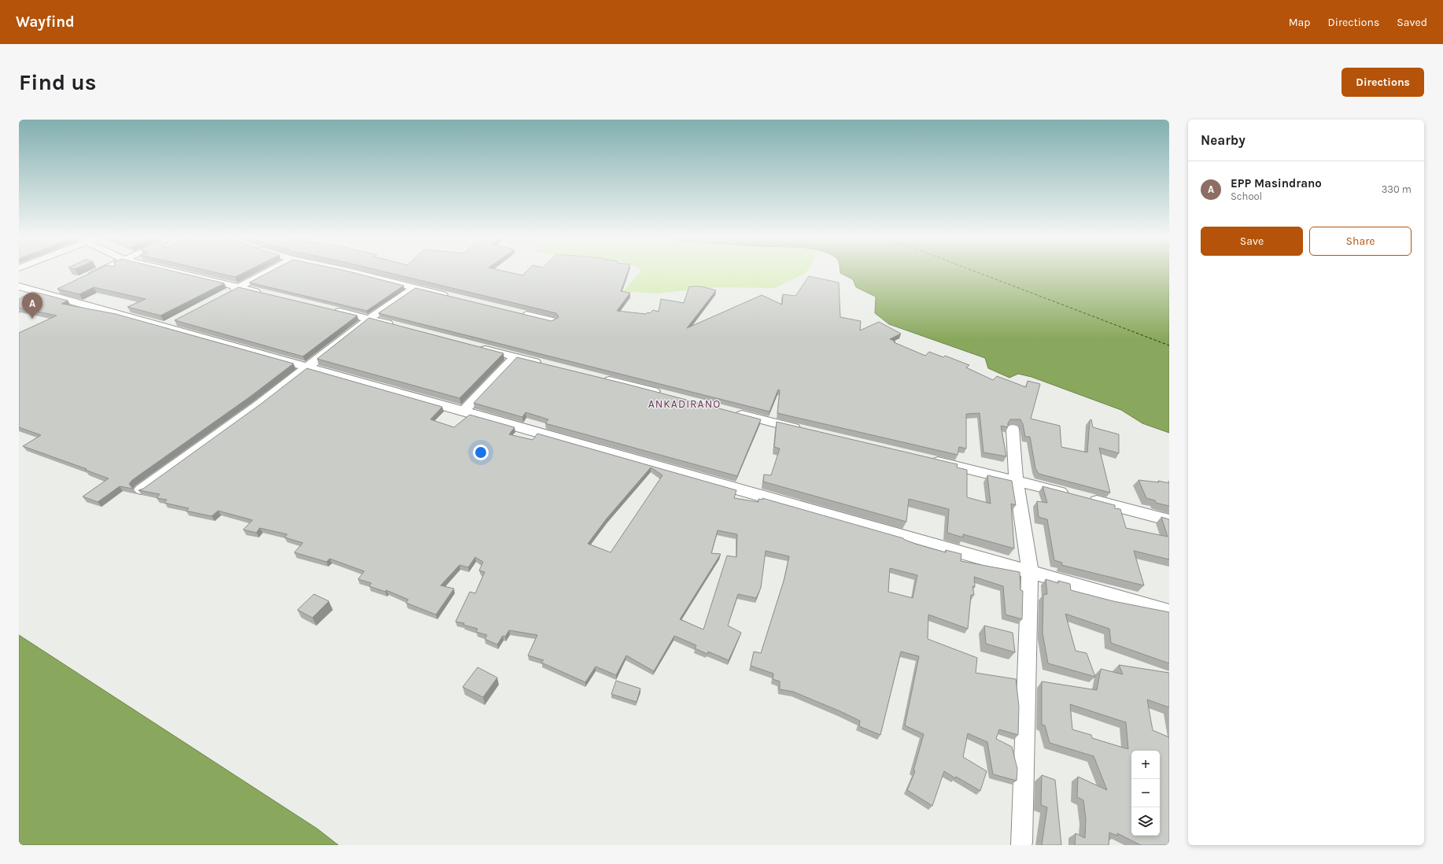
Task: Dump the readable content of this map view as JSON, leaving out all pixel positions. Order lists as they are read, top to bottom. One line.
{"districts":["ANKADIRANO"],"page":{"header":"Wayfind","nav":["Map","Directions","Saved"],"buttons":["Directions",["Save","Share"]],"title":"Find us","heading":"Nearby","list":[{"mark":"A","name":"EPP Masindrano","note":"School","value":"330 m"}],"pins":"A","map_buttons":["+","−"]}}
